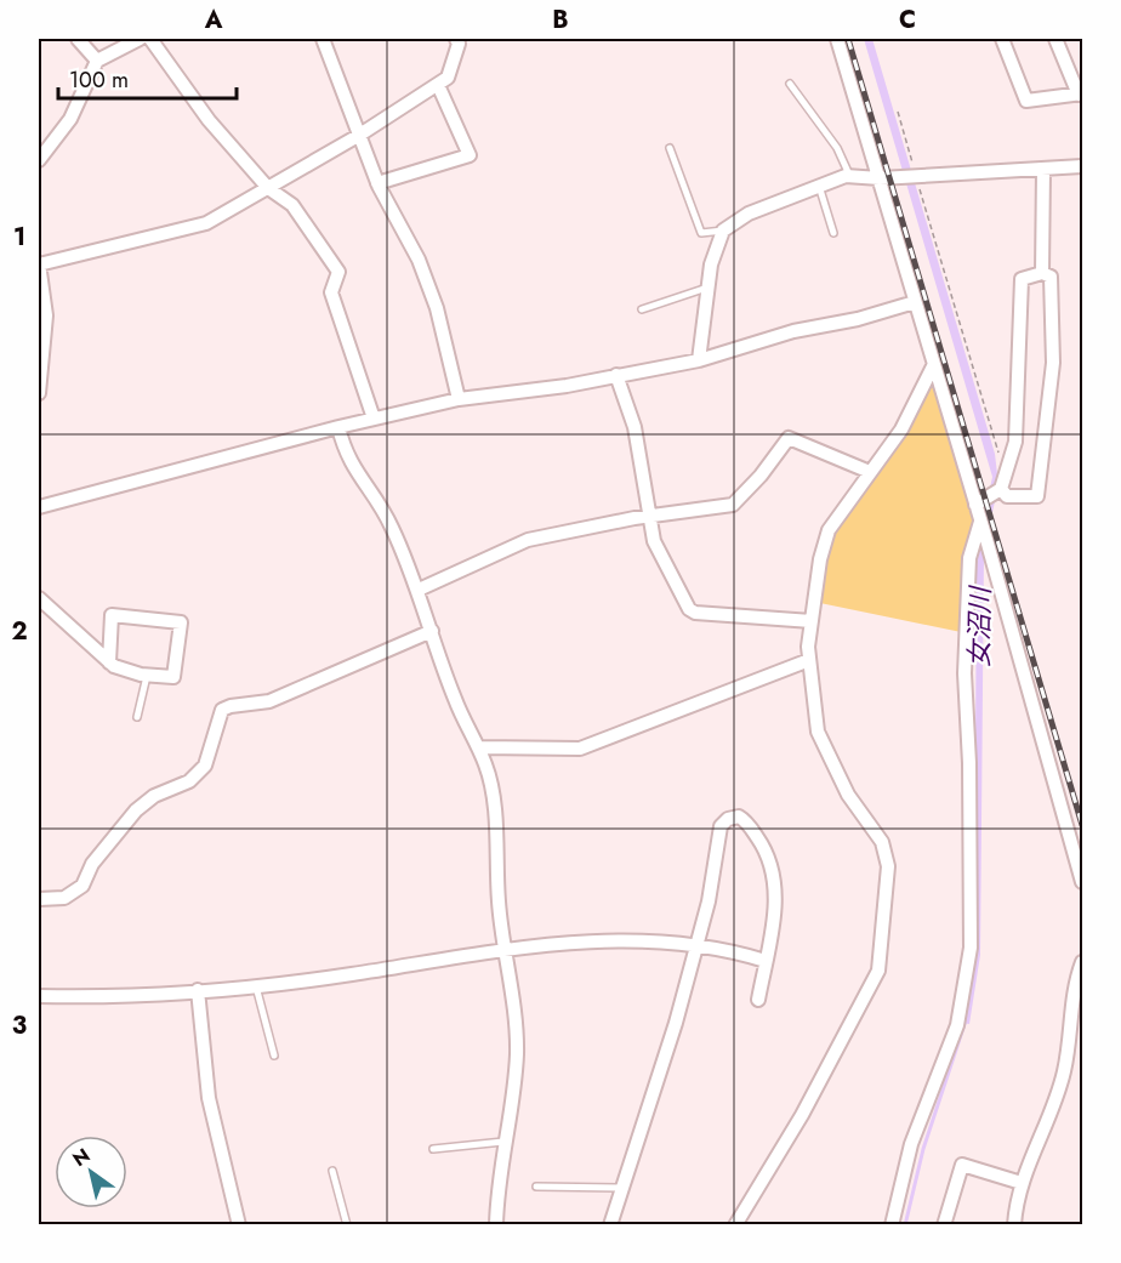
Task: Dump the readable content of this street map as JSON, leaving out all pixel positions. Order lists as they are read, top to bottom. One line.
{"water":["女沼川"],"scale_bar":"100 m","north":"top left","grid":{"columns":["A","B","C"],"rows":["1","2","3"]}}
